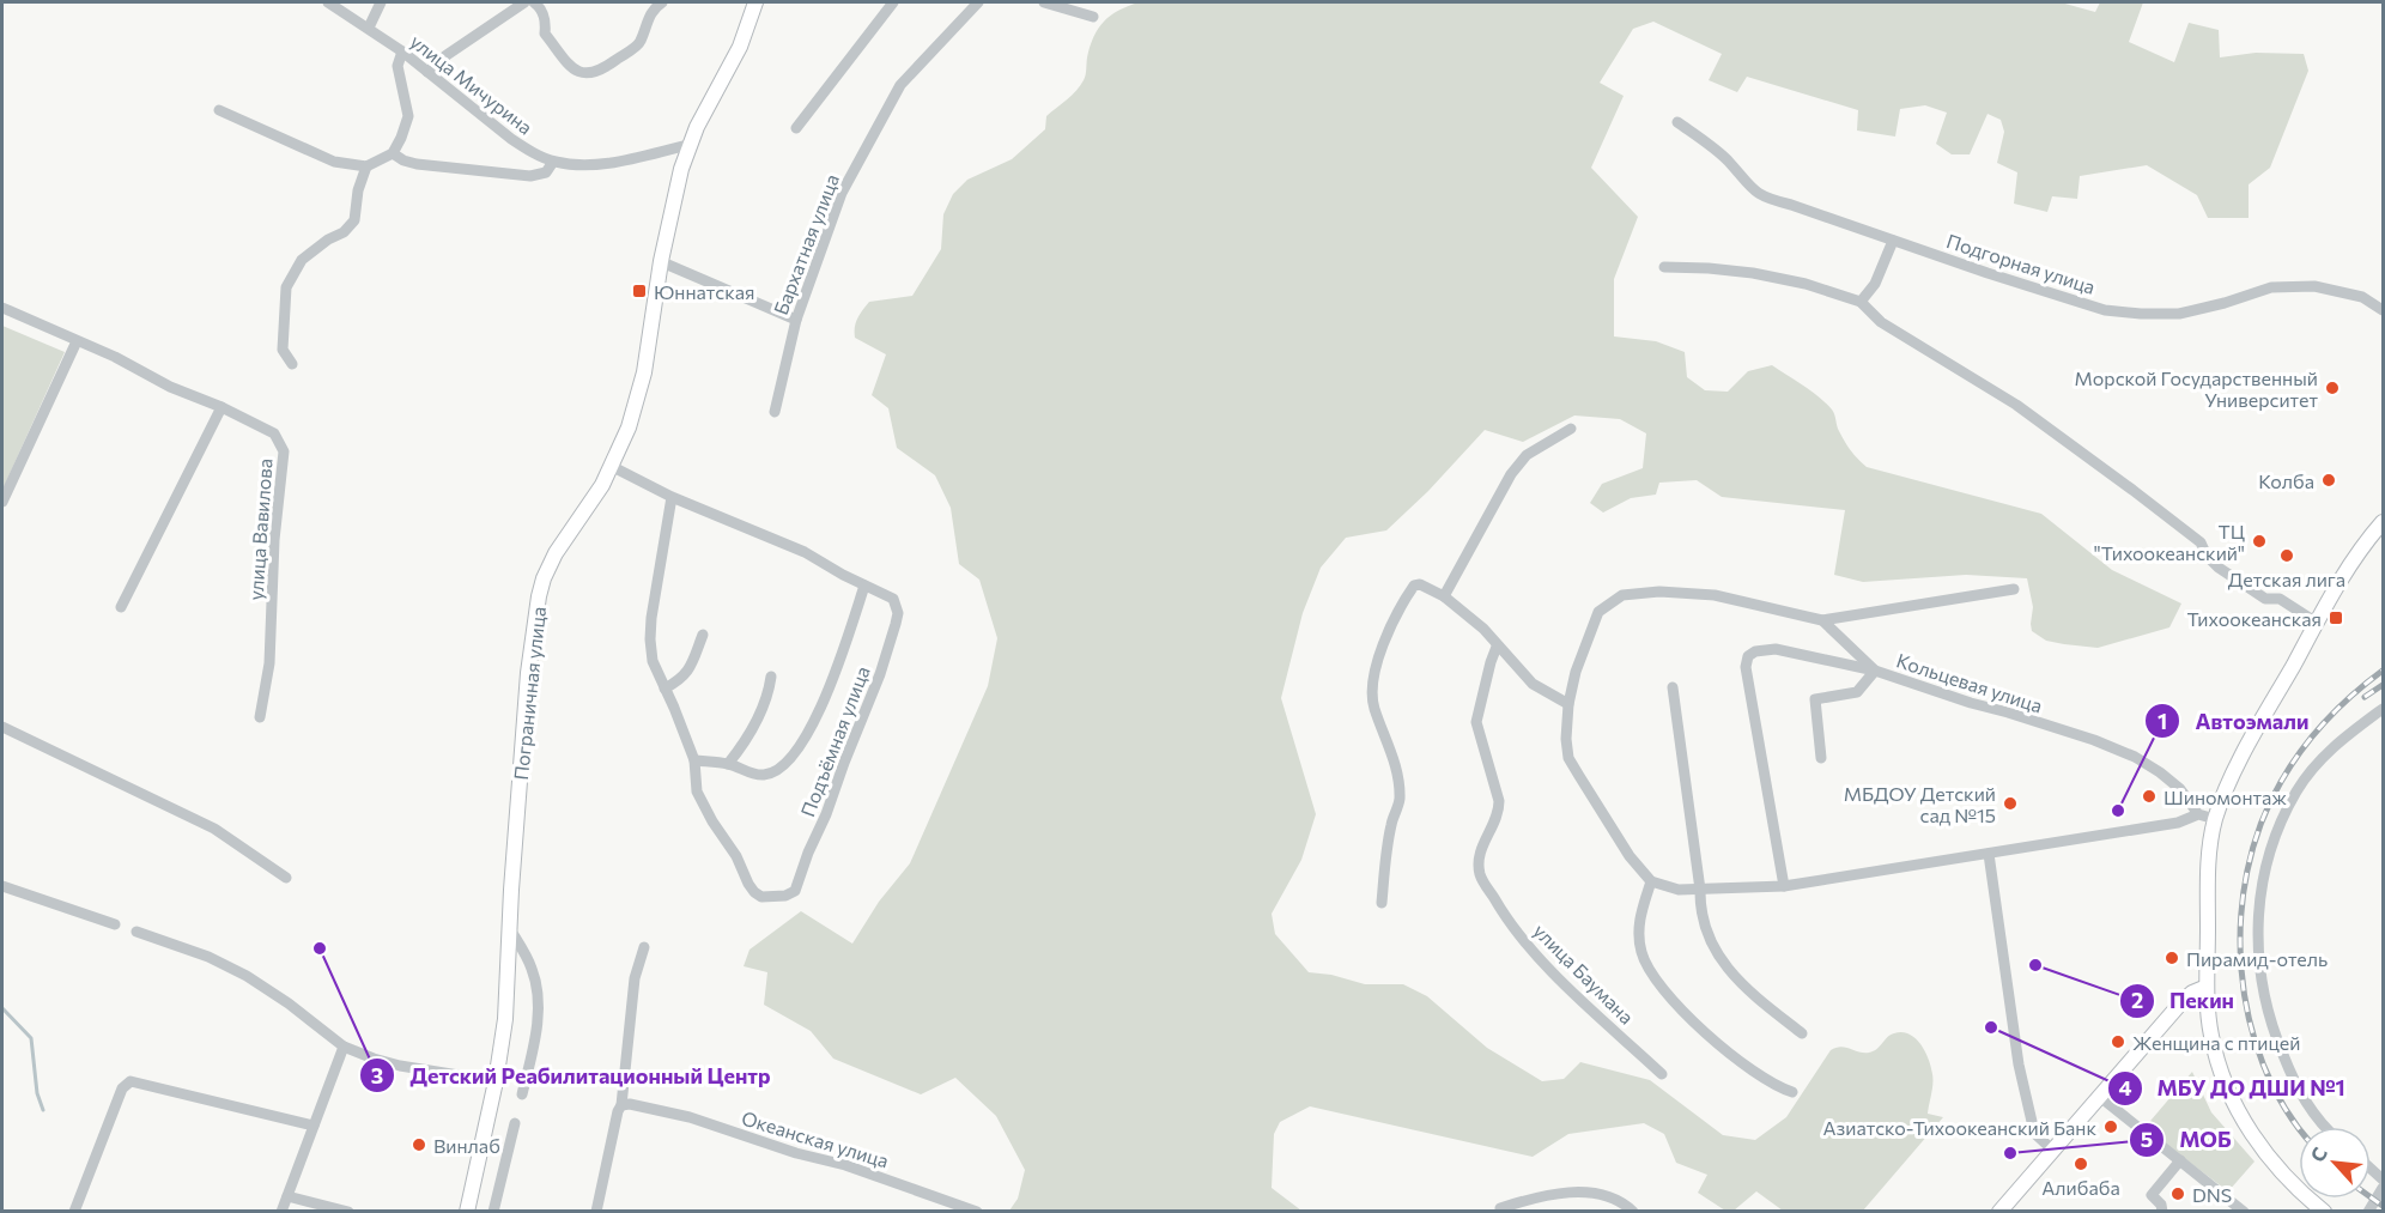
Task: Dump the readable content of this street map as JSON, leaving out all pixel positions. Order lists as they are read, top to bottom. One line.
{"streets":{"main road":["Пограничная улица"],"street":["улица Мичурина","Бархатная улица","Подгорная улица","улица Вавилова","Кольцевая улица","Подъёмная улица","улица Баумана","Океанская улица"]},"crossings":[["улица Мичурина","Пограничная улица"],["Пограничная улица","Подъёмная улица"]],"places":{"transit":["Юннатская","Тихоокеанская"],"other":["Морской Государственный Университет","Колба","ТЦ \"Тихоокеанский\"","Детская лига","Шиномонтаж","МБДОУ Детский сад №15","Автоэмали","Детский Реабилитационный Центр","Пирамид-отель","Пекин","МБУ ДО ДШИ №1","Женщина с птицей","Азиатско-Тихоокеанский Банк","Винлаб","МОБ","Алибаба","DNS"]},"north":"top left"}
